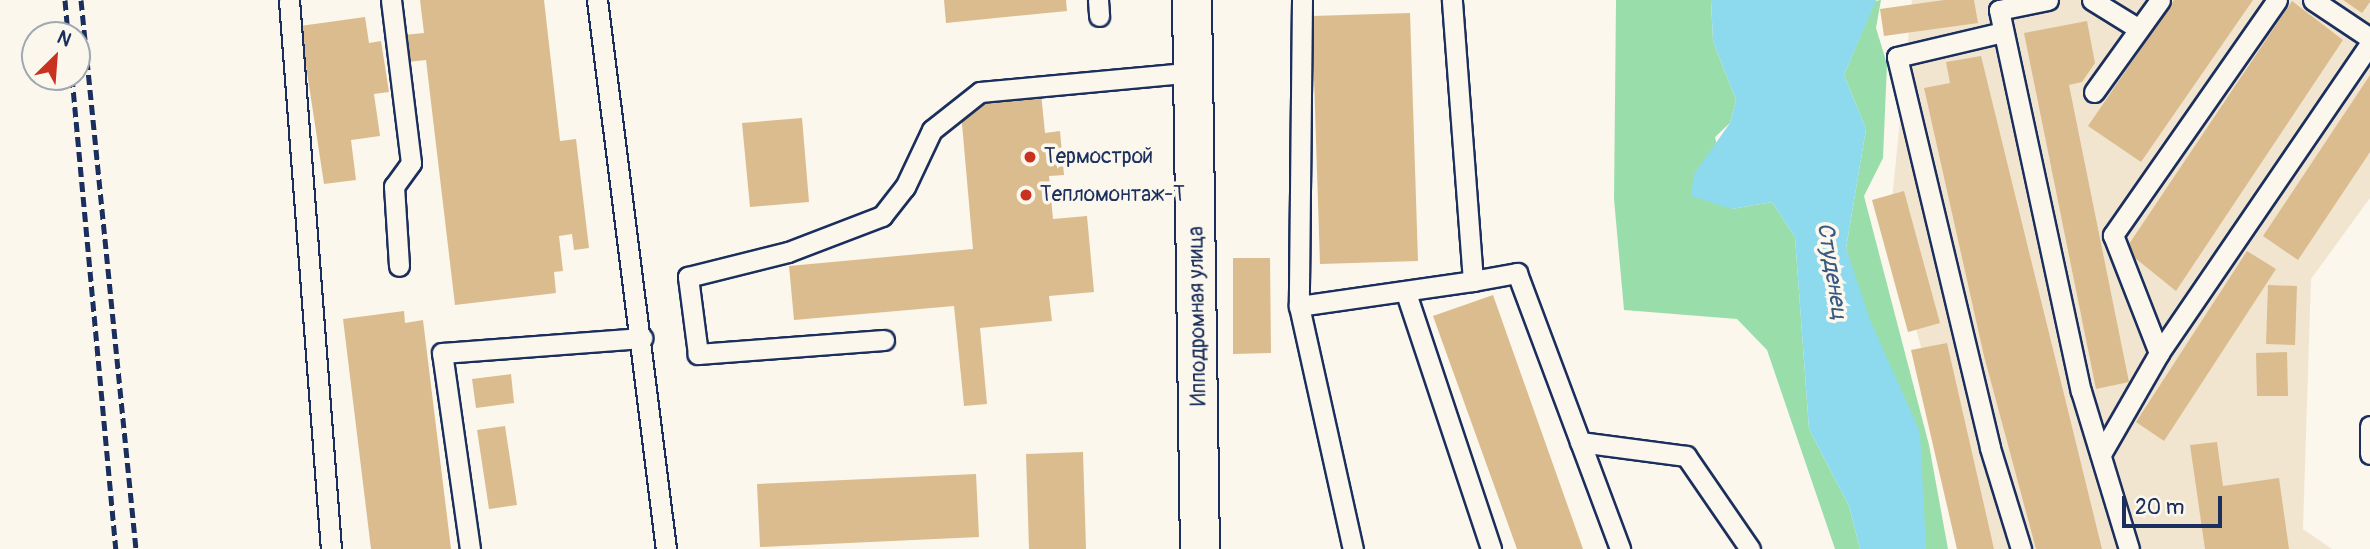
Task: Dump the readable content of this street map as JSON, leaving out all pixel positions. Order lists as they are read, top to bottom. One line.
{"streets":{"main road":["Ипподромная улица"]},"water":["Студенец"],"places":["Термострой","Тепломонтаж-Т"],"scale_bar":"20 m","north":"top right"}
